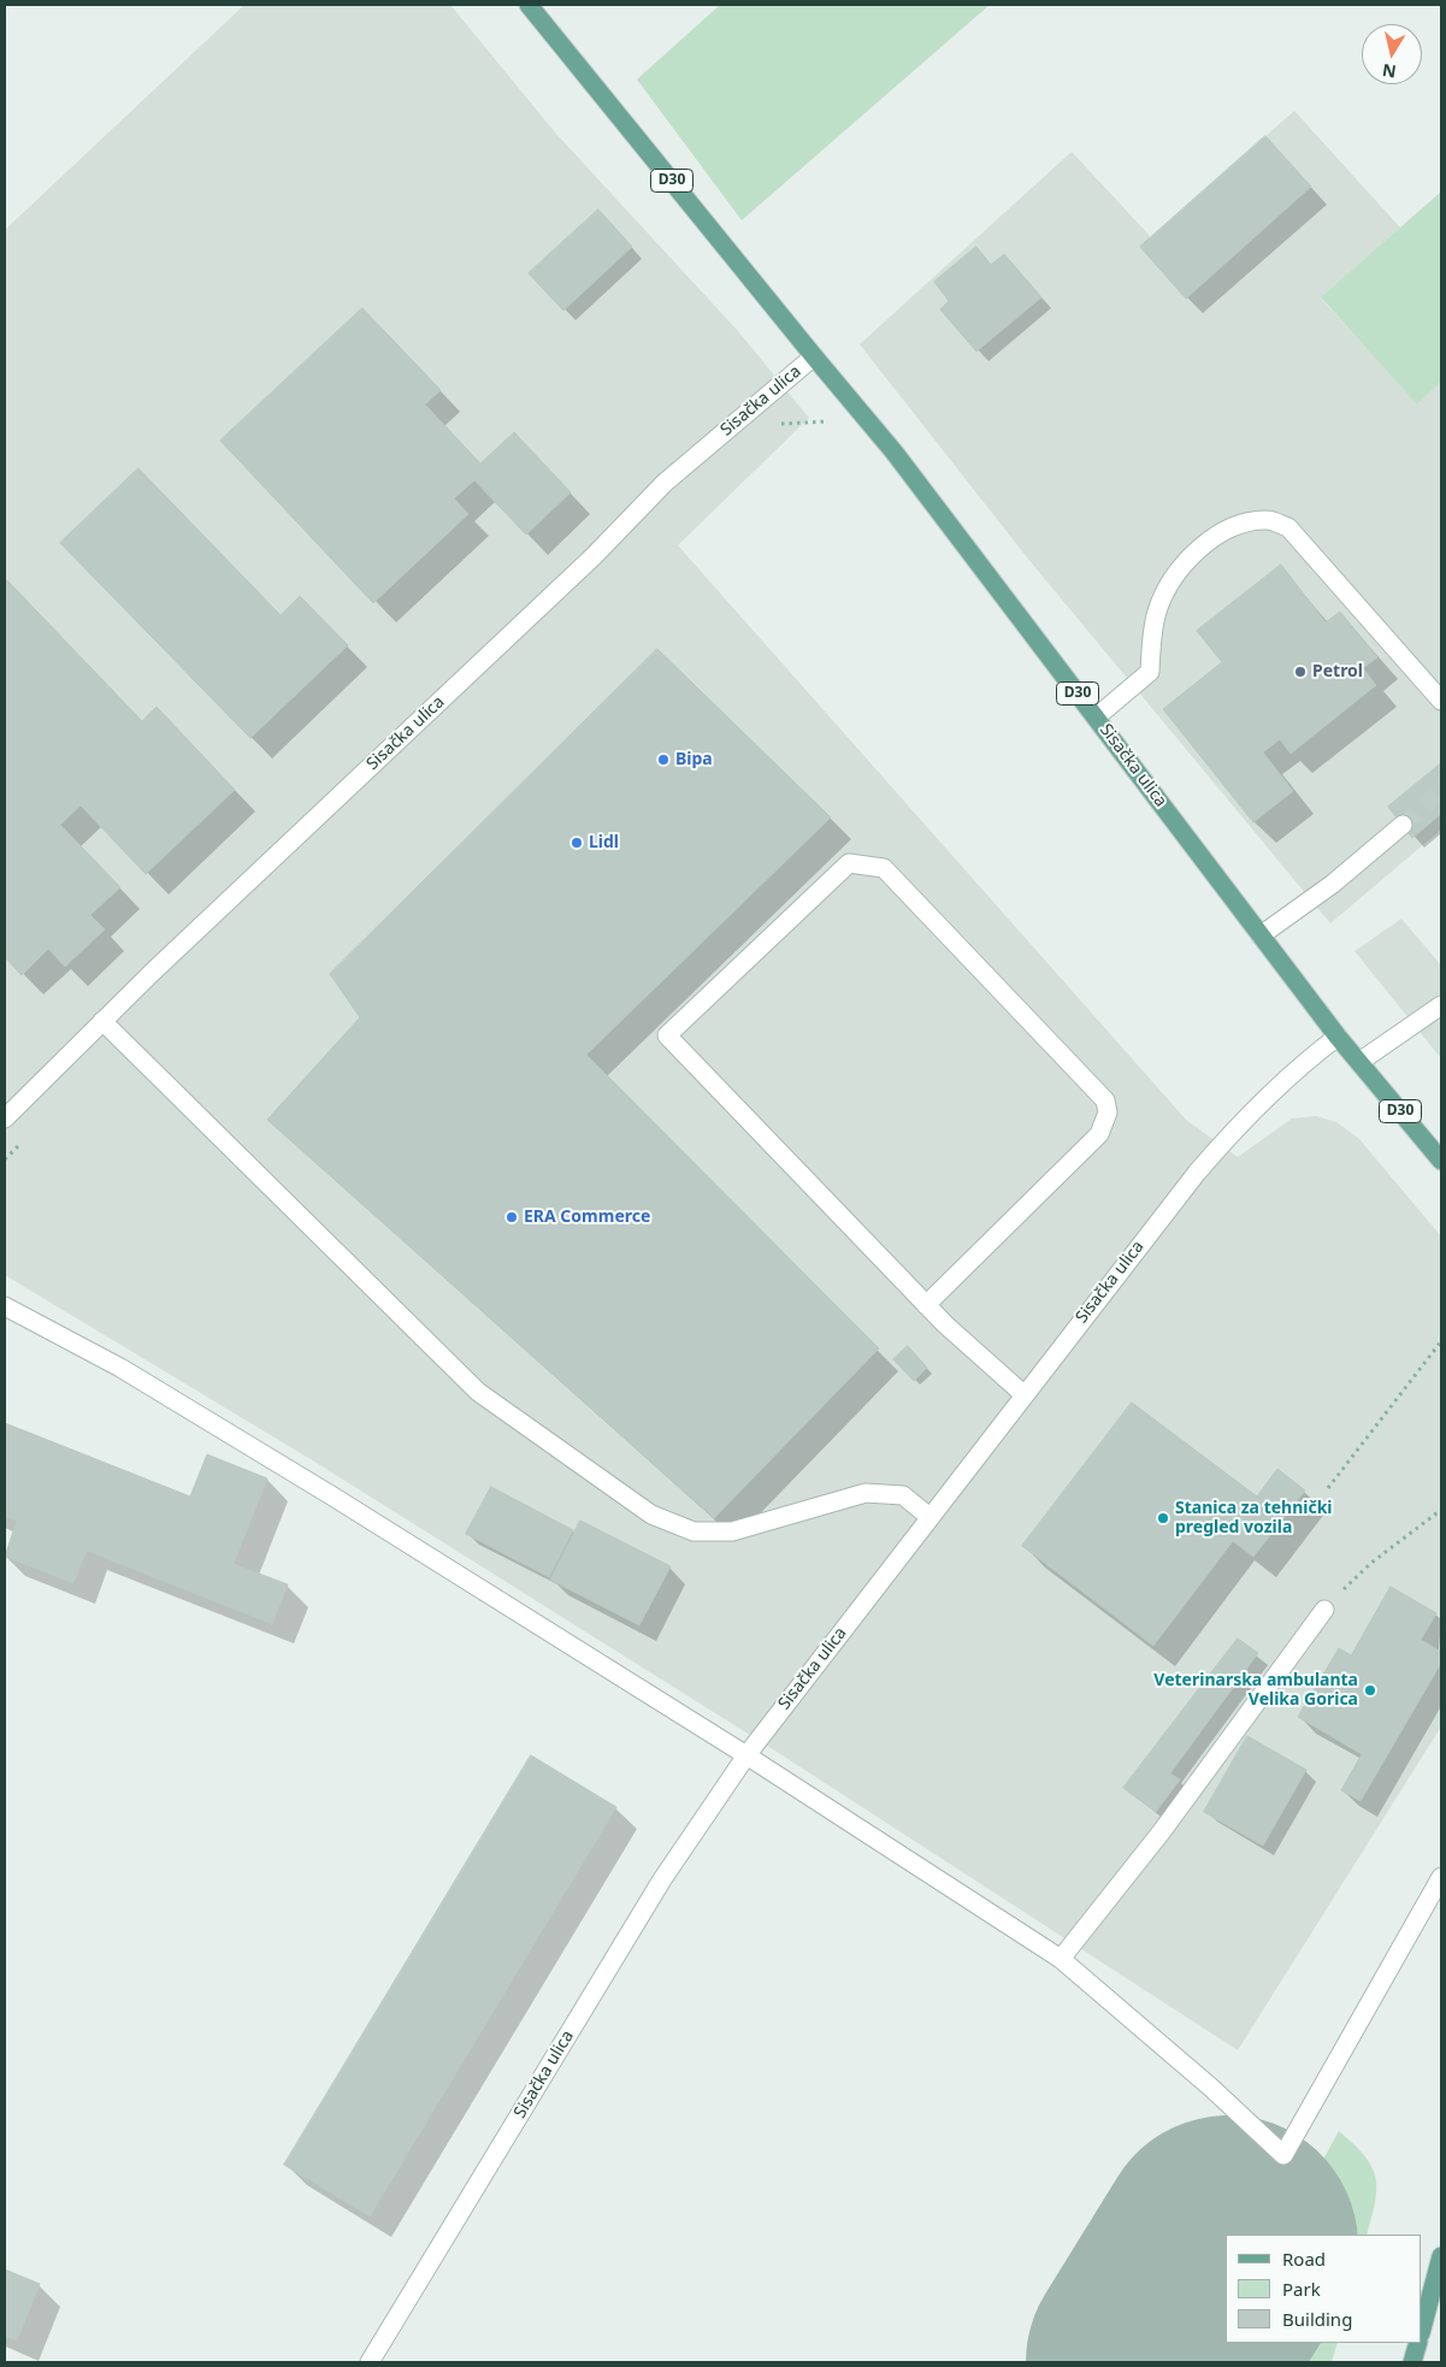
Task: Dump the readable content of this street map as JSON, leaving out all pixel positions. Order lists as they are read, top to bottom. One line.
{"streets":{"main road":["D30","Sisačka ulica"]},"places":["Petrol","Bipa","Lidl","ERA Commerce","Stanica za tehnički pregled vozila","Veterinarska ambulanta Velika Gorica"],"legend":["Road","Park","Building"],"north":"bottom"}
